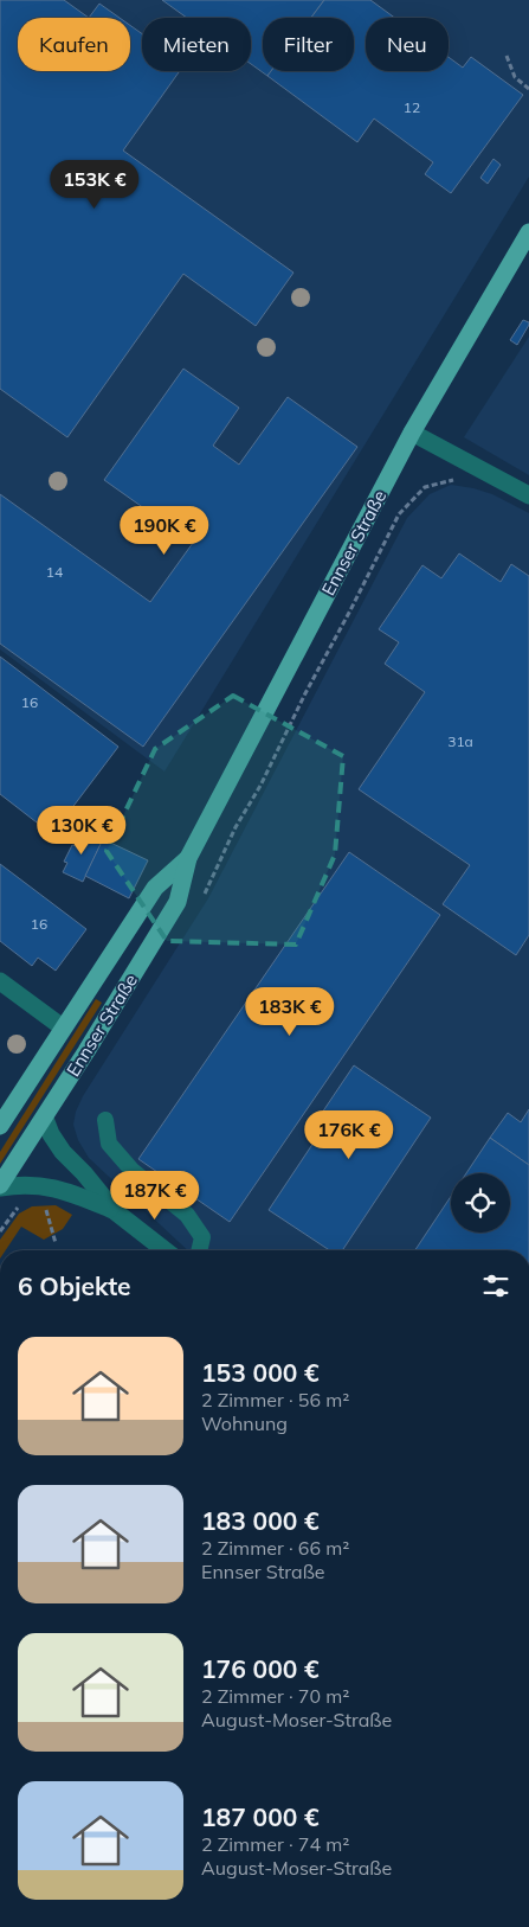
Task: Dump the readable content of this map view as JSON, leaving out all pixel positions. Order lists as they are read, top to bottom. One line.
{"streets":{"main road":["Ennser Straße"]},"house_numbers":["12","14","16","31a","16"],"page":{"chip":["Kaufen","Mieten","Filter","Neu"],"price":["153K €","190K €","130K €","183K €","176K €","187K €"],"heading":"6 Objekte","list":[{"name":"153 000 €","note":"2 Zimmer · 56 m² · Wohnung"},{"name":"183 000 €","note":"2 Zimmer · 66 m² · Ennser Straße"},{"name":"176 000 €","note":"2 Zimmer · 70 m² · August-Moser-Straße"},{"name":"187 000 €","note":"2 Zimmer · 74 m² · August-Moser-Straße"}]}}
